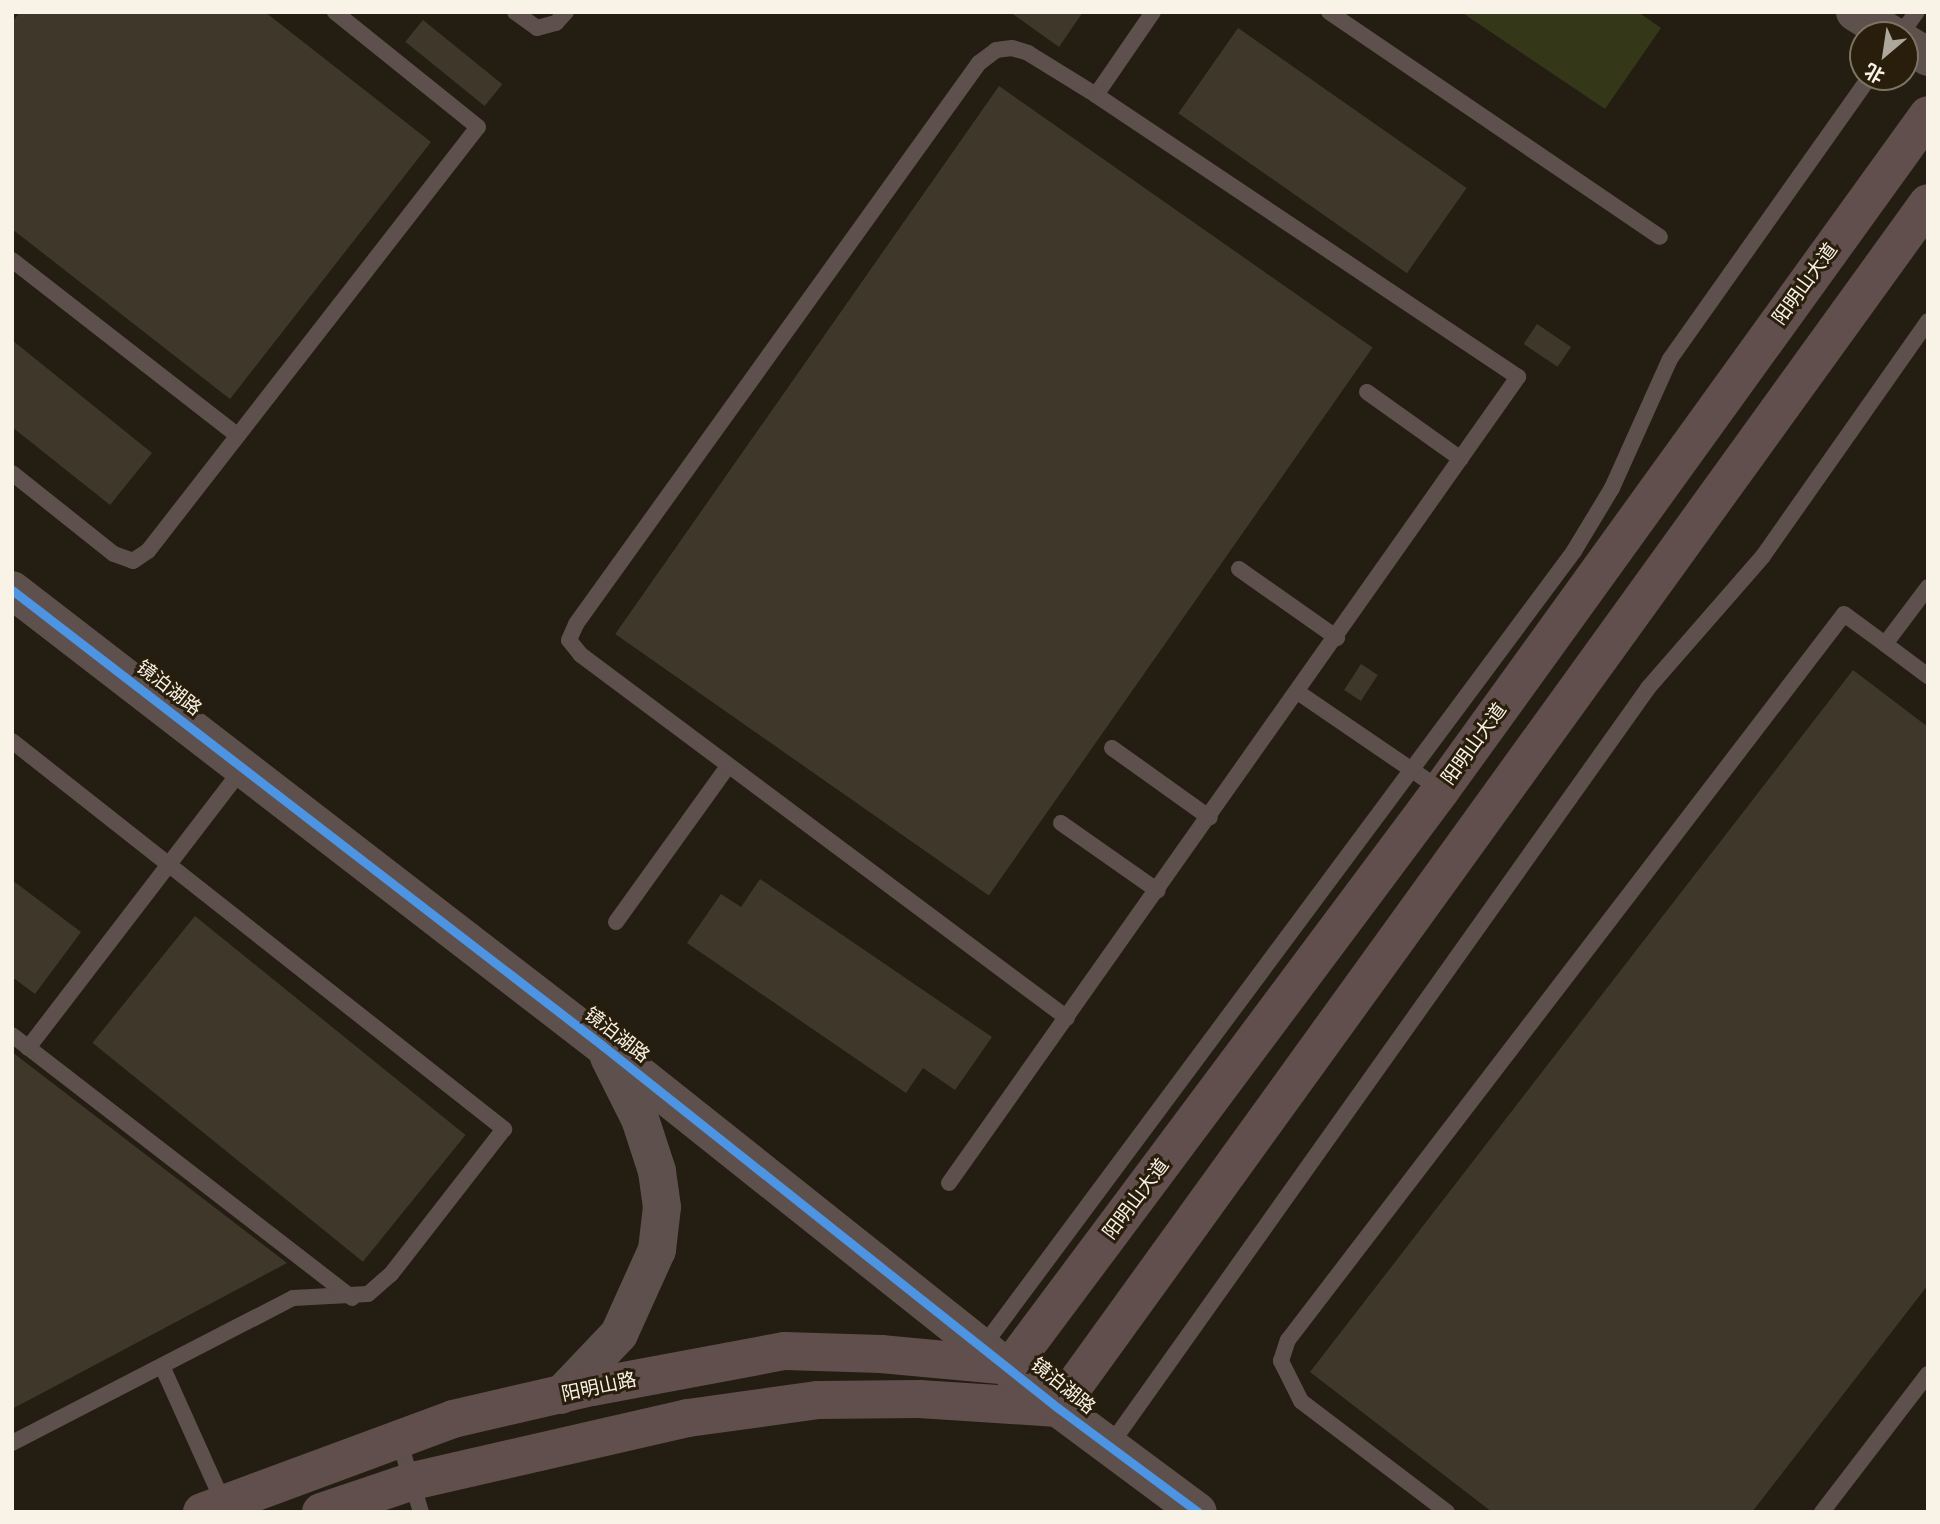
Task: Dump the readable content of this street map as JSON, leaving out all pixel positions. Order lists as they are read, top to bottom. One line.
{"streets":{"main road":["阳明山大道","阳明山路"],"street":["镜泊湖路"]},"crossings":[["阳明山大道","镜泊湖路"],["阳明山大道","阳明山路"],["镜泊湖路","阳明山路"]],"north":"bottom left"}
